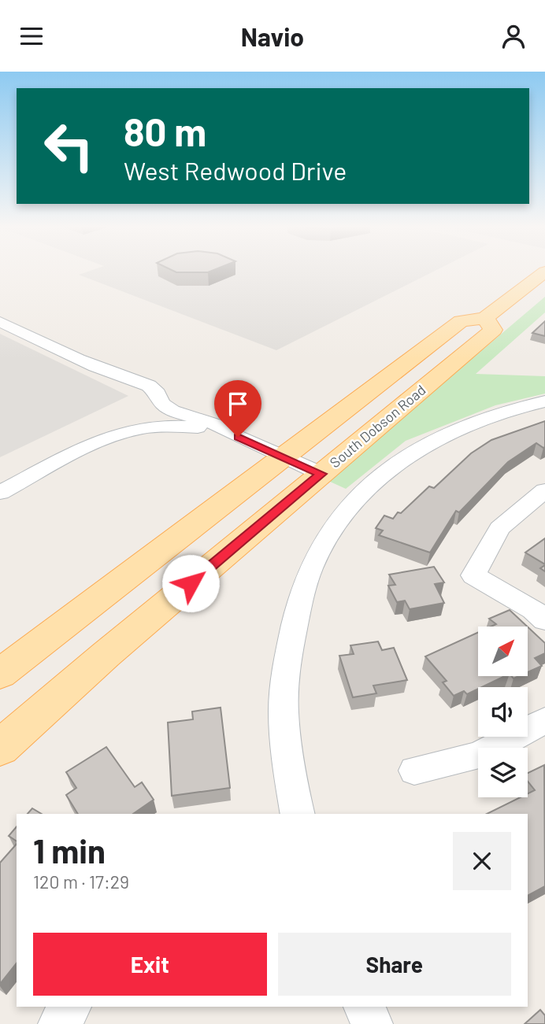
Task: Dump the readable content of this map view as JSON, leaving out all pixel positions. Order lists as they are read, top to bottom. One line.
{"streets":{"main road":["South Dobson Road"]},"north":"top right","page":{"header":"Navio","turn":["80 m","West Redwood Drive"],"heading":["1 min","120 m · 17:29"],"buttons":["Exit","Share"]}}
